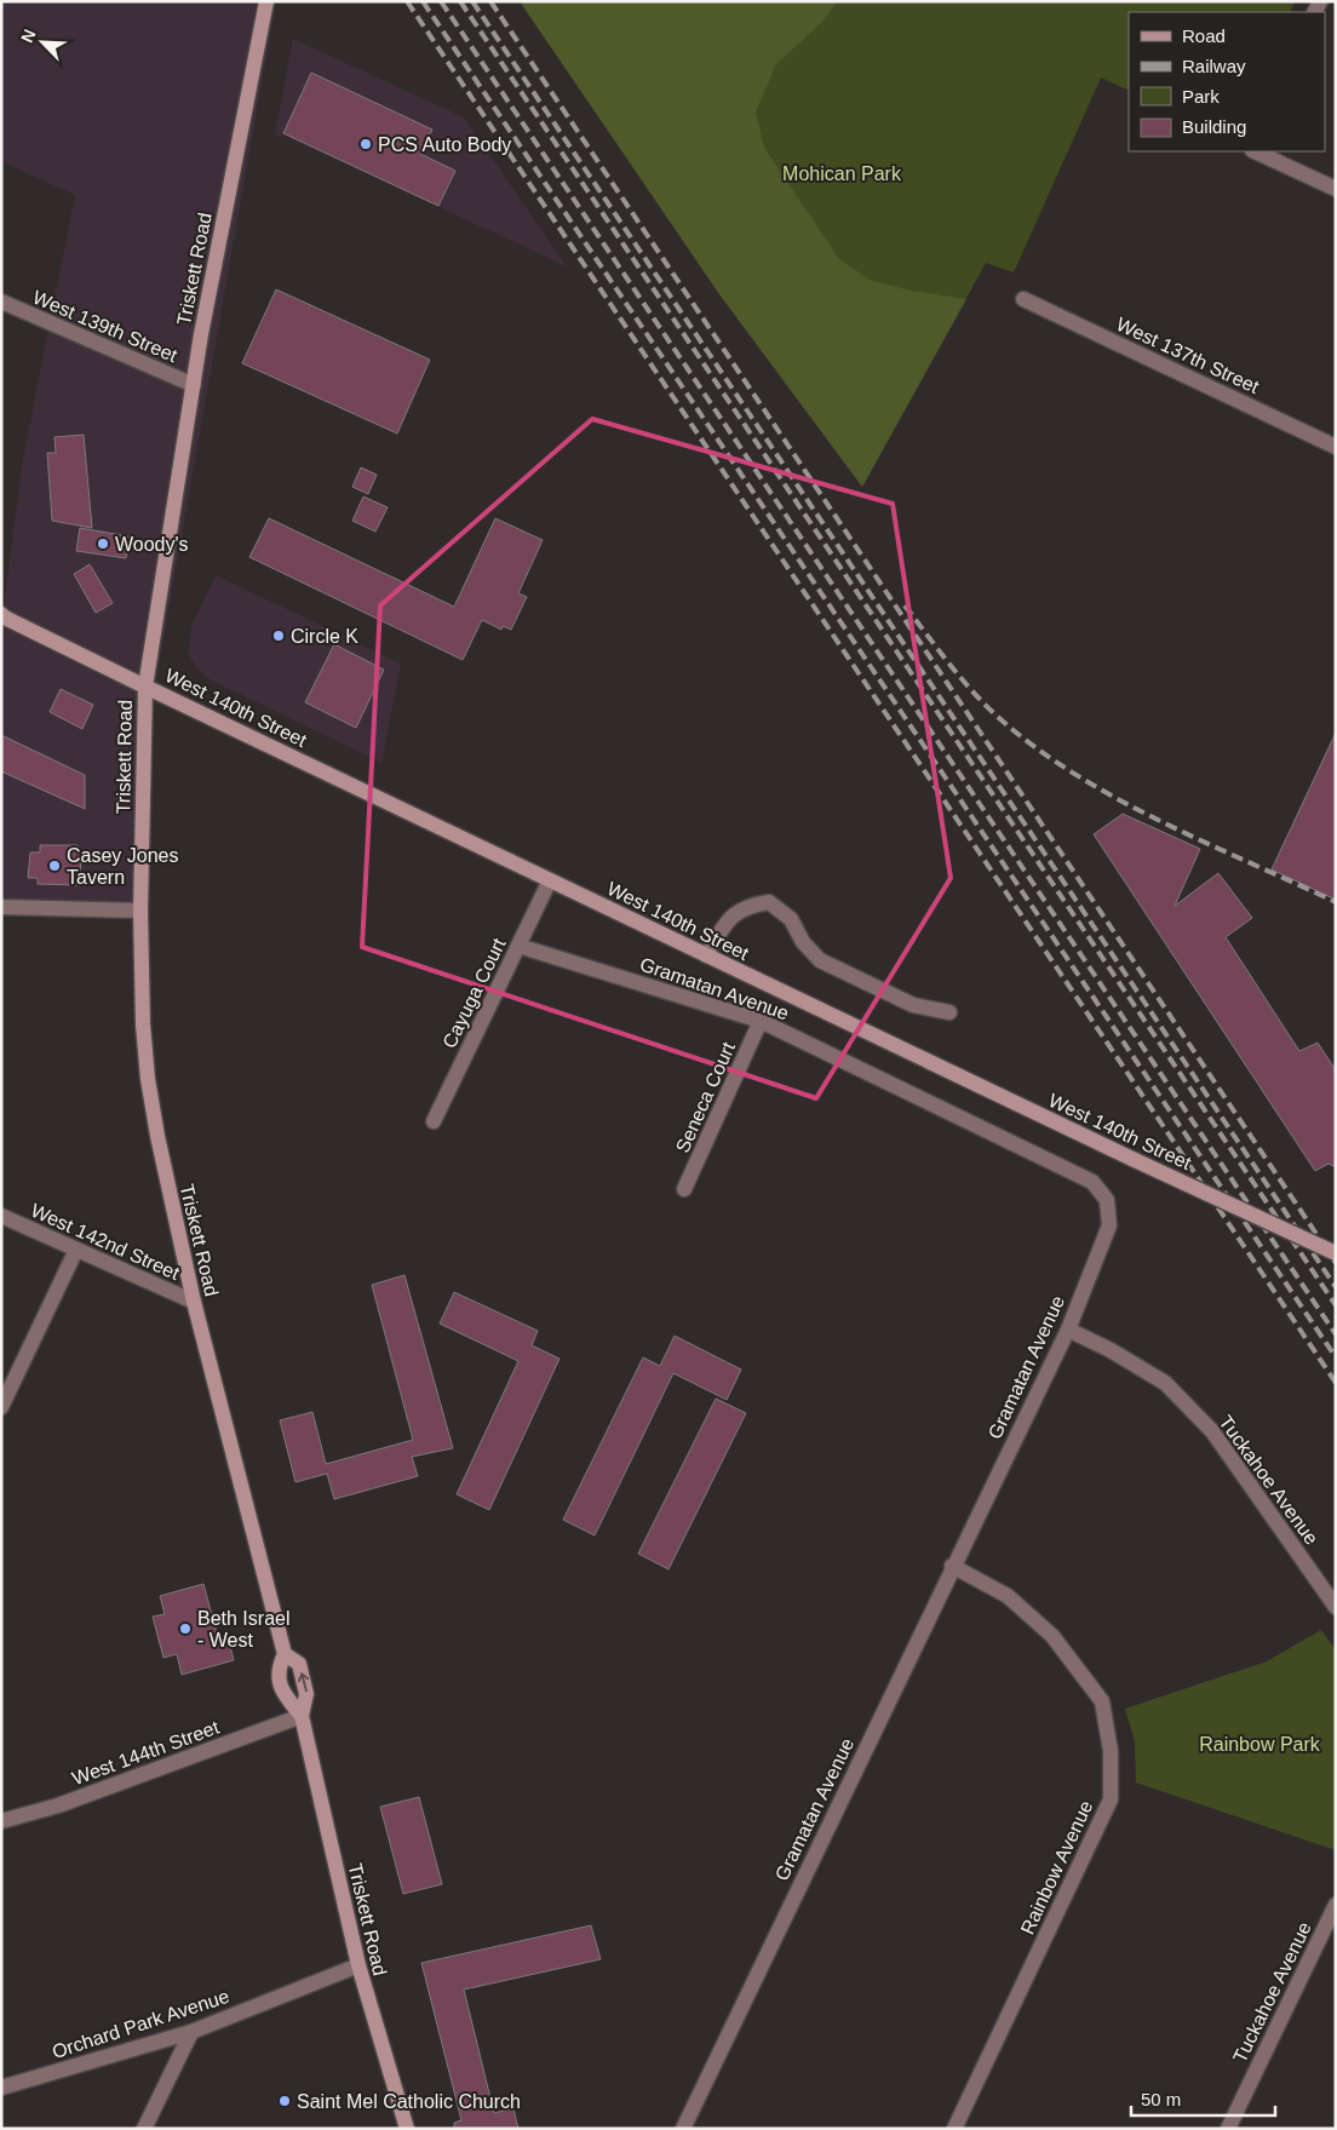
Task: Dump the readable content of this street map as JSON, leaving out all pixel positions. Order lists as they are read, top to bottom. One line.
{"streets":{"main road":["Triskett Road","West 140th Street"],"street":["West 139th Street","West 137th Street","Gramatan Avenue","Cayuga Court","Seneca Court","West 142nd Street","Tuckahoe Avenue","West 144th Street","Rainbow Avenue","Orchard Park Avenue"]},"crossings":[["Triskett Road","West 139th Street"],["Triskett Road","West 140th Street"],["Triskett Road","West 142nd Street"],["Triskett Road","West 144th Street"],["Triskett Road","Orchard Park Avenue"],["West 140th Street","Cayuga Court"],["Gramatan Avenue","Cayuga Court"],["Gramatan Avenue","Seneca Court"],["Gramatan Avenue","Tuckahoe Avenue"],["Gramatan Avenue","Rainbow Avenue"]],"parks":["Mohican Park","Rainbow Park"],"places":["PCS Auto Body","Woody's","Circle K","Casey Jones Tavern","Beth Israel - West","Saint Mel Catholic Church"],"legend":["Road","Railway","Park","Building"],"scale_bar":"50 m","north":"top left"}
